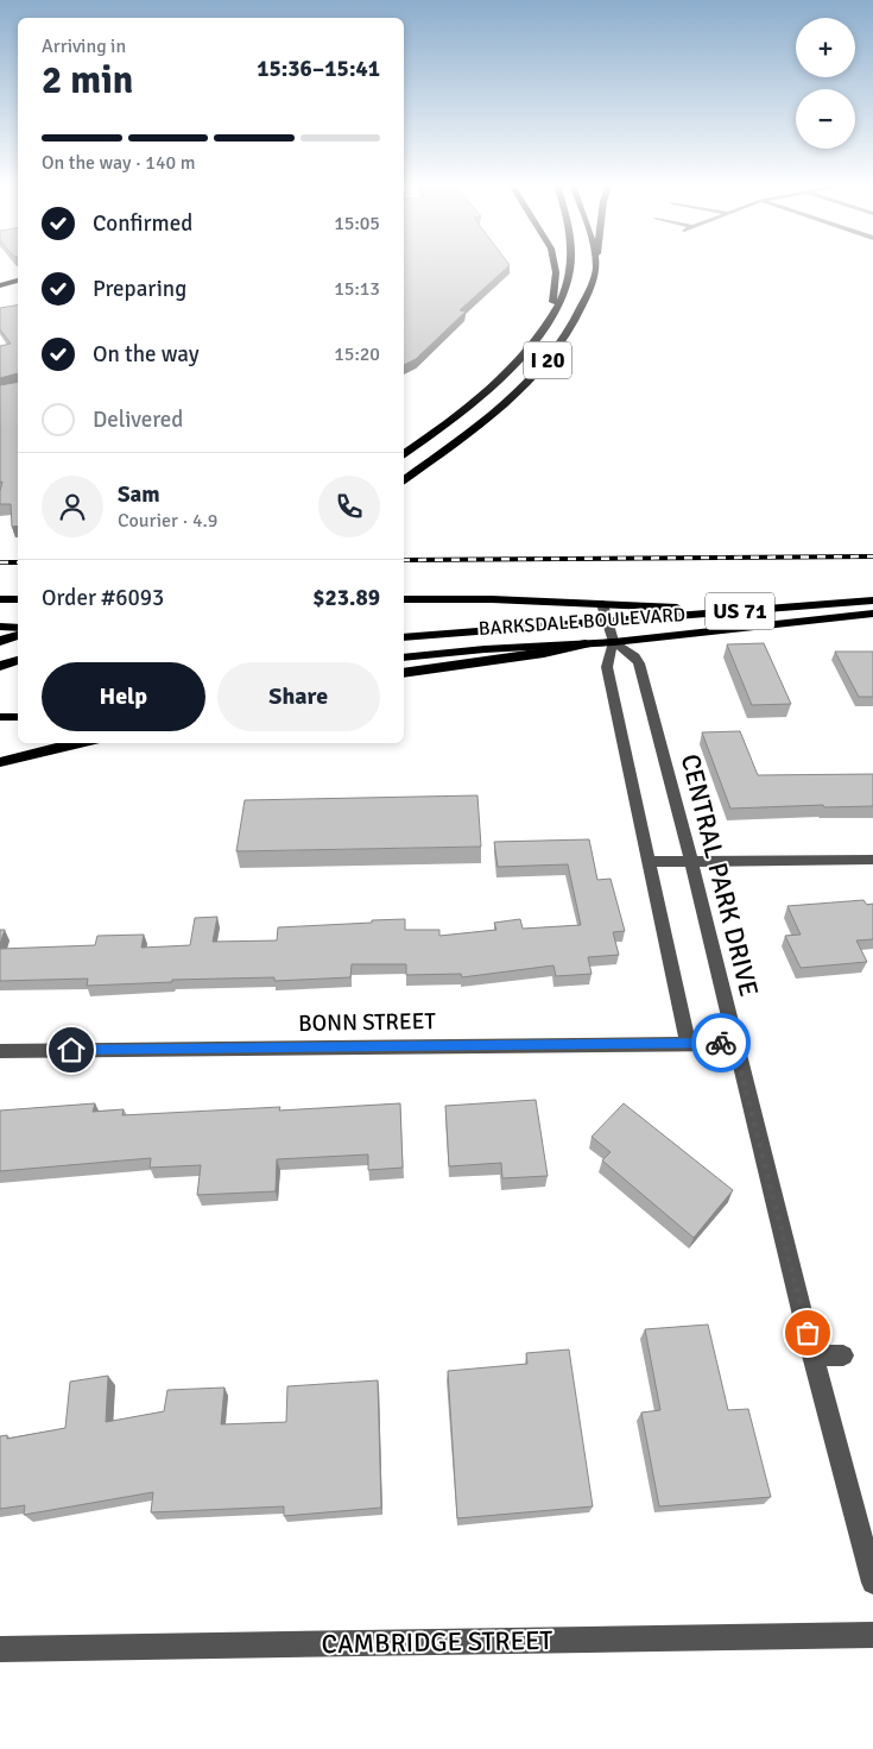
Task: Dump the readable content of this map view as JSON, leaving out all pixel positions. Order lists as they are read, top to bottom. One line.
{"streets":{"highway":["I 20","US 71"],"main road":["BARKSDALE BOULEVARD"],"street":["CENTRAL PARK DRIVE","BONN STREET","CAMBRIDGE STREET"]},"crossings":[["US 71","BARKSDALE BOULEVARD"],["BARKSDALE BOULEVARD","CENTRAL PARK DRIVE"],["CENTRAL PARK DRIVE","BONN STREET"]],"page":{"map_buttons":["+","−"],"heading":["2 min","Arriving in","15:36–15:41"],"panel":["Sam","Courier · 4.9","Order #6093","$23.89"],"bar":"On the way · 140 m","list":[["Confirmed","15:05"],["Preparing","15:13"],["On the way","15:20"],"Delivered"],"buttons":["Help","Share"]}}
